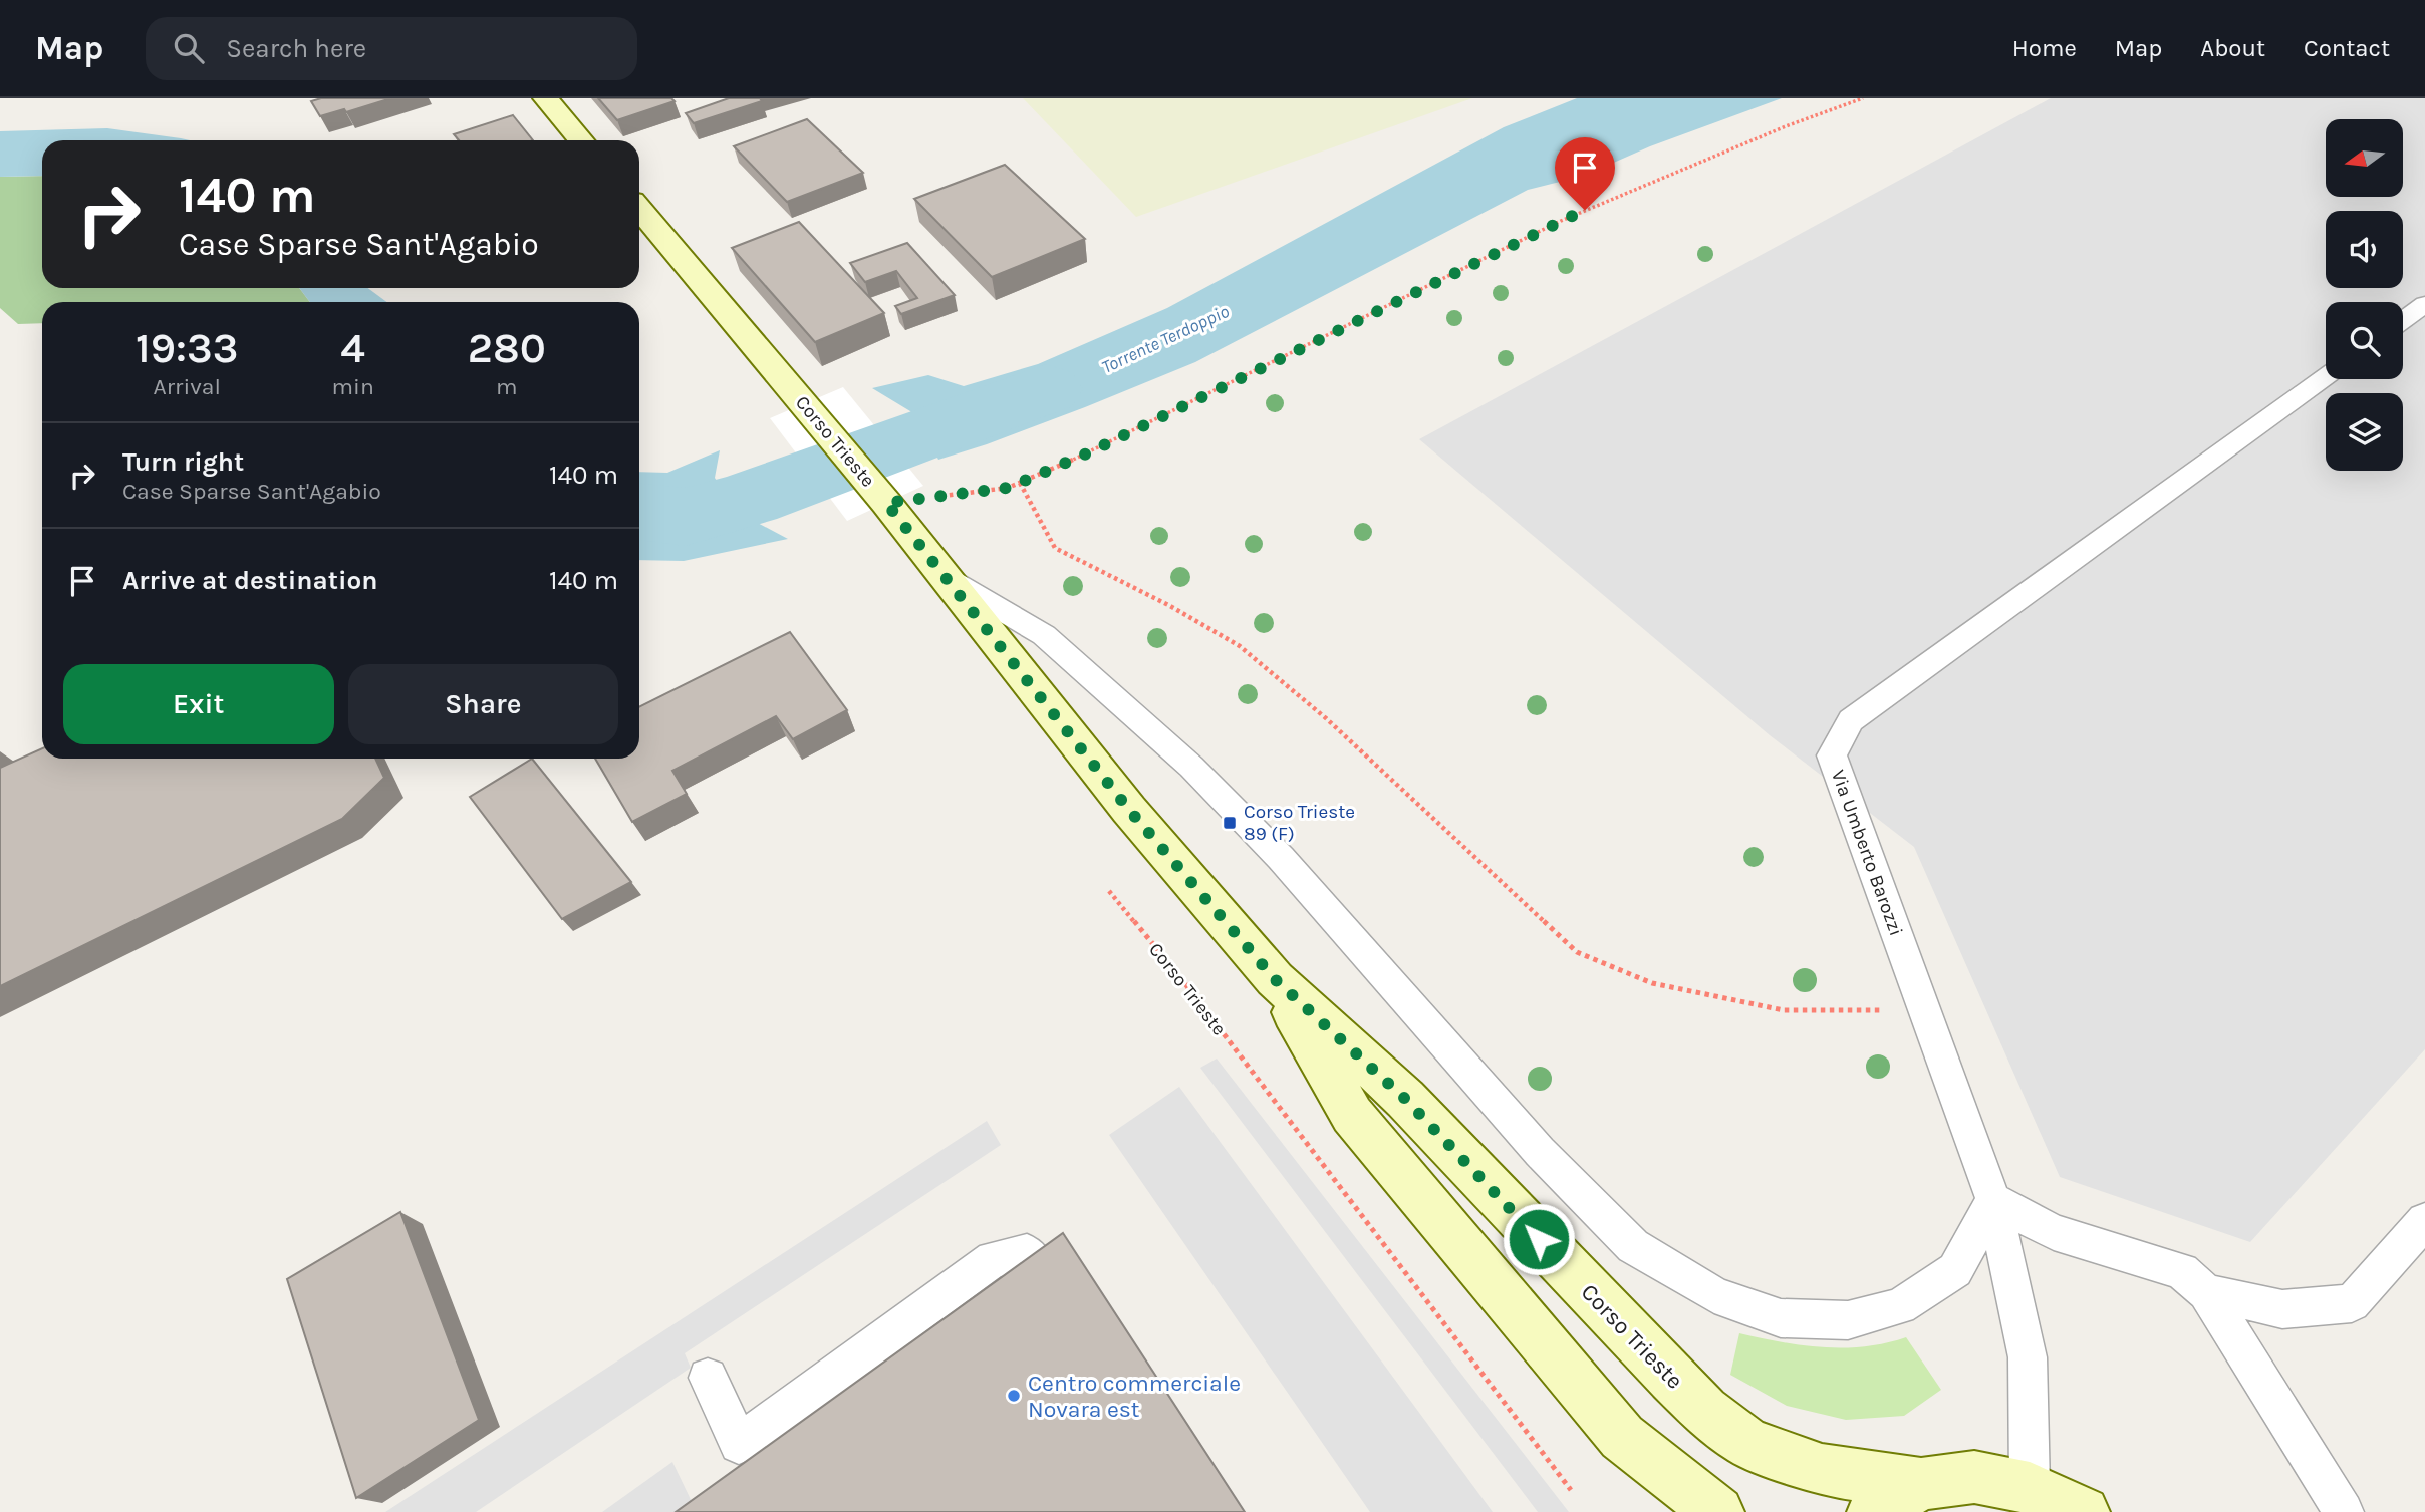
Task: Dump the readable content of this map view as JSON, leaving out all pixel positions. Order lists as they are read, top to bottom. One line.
{"streets":{"main road":["Corso Trieste"],"lane":["Via Umberto Barozzi"]},"water":["Torrente Terdoppio"],"places":{"transit":["Corso Trieste 89 (F)"],"other":["Centro commerciale Novara est"]},"north":"left","page":{"header":"Map","search":"Search here","nav":["Home","Map","About","Contact"],"turn":["140 m","Case Sparse Sant'Agabio"],"eta":["19:33","Arrival","4","min","280","m"],"list":[{"name":"Turn right","note":"Case Sparse Sant'Agabio","value":"140 m"},{"name":"Arrive at destination","value":"140 m"}],"buttons":["Exit","Share"]}}
